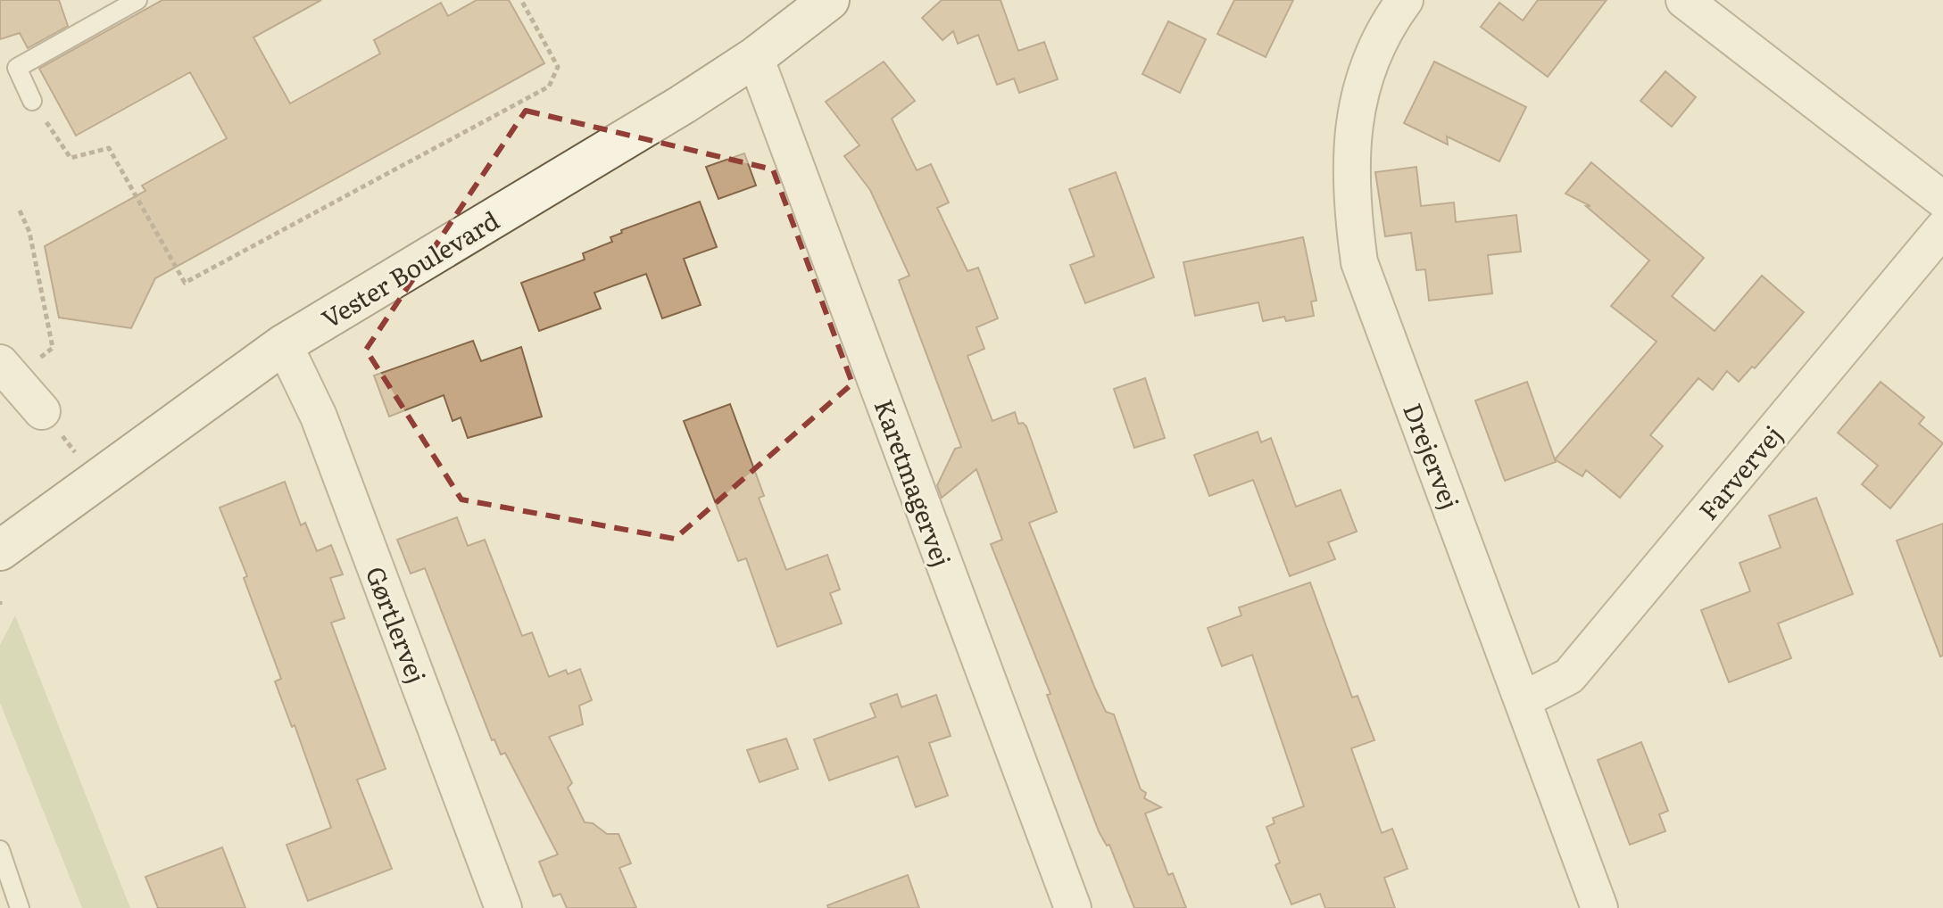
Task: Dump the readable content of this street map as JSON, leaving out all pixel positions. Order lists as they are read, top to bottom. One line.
{"streets":{"main road":["Vester Boulevard"],"street":["Drejervej","Farvervej","Karetmagervej","Gørtlervej"]},"crossings":[["Vester Boulevard","Karetmagervej"],["Vester Boulevard","Gørtlervej"],["Drejervej","Farvervej"]]}
